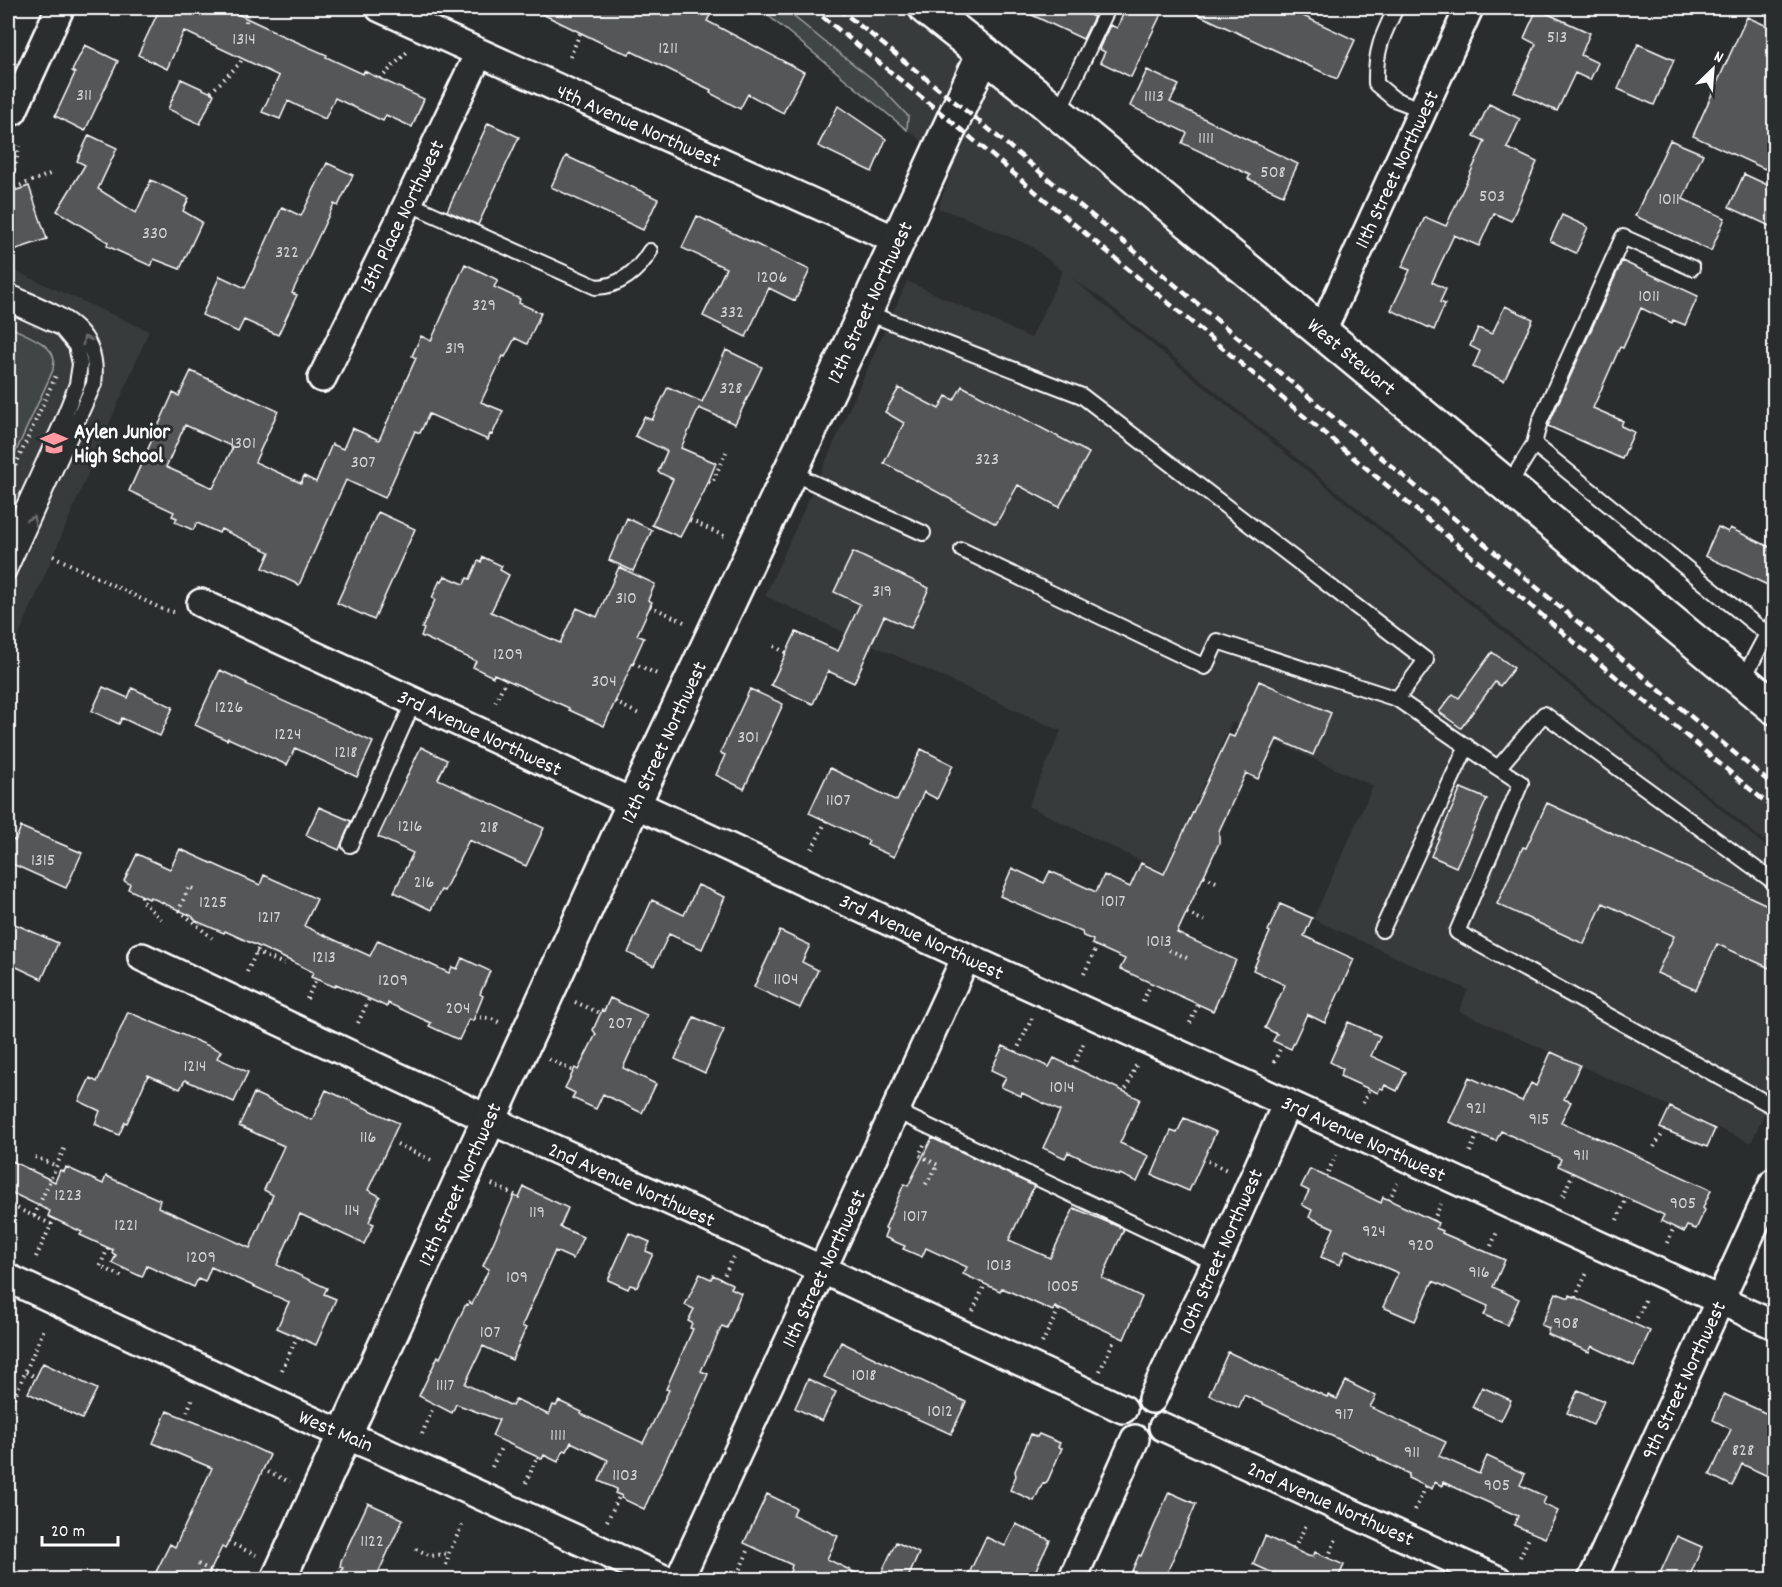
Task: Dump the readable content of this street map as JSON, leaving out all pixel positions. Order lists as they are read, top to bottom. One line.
{"streets":{"street":["4th Avenue Northwest","11th Street Northwest","13th Place Northwest","12th Street Northwest","West Stewart","3rd Avenue Northwest","2nd Avenue Northwest","10th Street Northwest","9th Street Northwest","West Main"]},"crossings":[["4th Avenue Northwest","13th Place Northwest"],["4th Avenue Northwest","12th Street Northwest"],["11th Street Northwest","West Stewart"],["11th Street Northwest","3rd Avenue Northwest"],["11th Street Northwest","2nd Avenue Northwest"],["12th Street Northwest","West Stewart"],["12th Street Northwest","3rd Avenue Northwest"],["12th Street Northwest","2nd Avenue Northwest"],["12th Street Northwest","West Main"],["3rd Avenue Northwest","10th Street Northwest"],["3rd Avenue Northwest","9th Street Northwest"],["2nd Avenue Northwest","10th Street Northwest"]],"places":{"school or university":["Aylen Junior High School"]},"house_numbers":["513","1314","1211","311","1113","1111","508","503","1011","330","322","1206","1011","329","332","319","328","1301","323","307","319","310","1209","304","1226","1224","301","1218","1107","1216","218","1315","216","1017","1225","1217","1013","1213","1104","1209","204","207","1214","1014","921","915","116","911","1223","905","114","119","1017","1221","924","920","1209","1013","916","109","1005","908","107","1018","1117","1012","917","1111","828","911","1103","905","1122"],"scale_bar":"20 m","north":"top right"}
